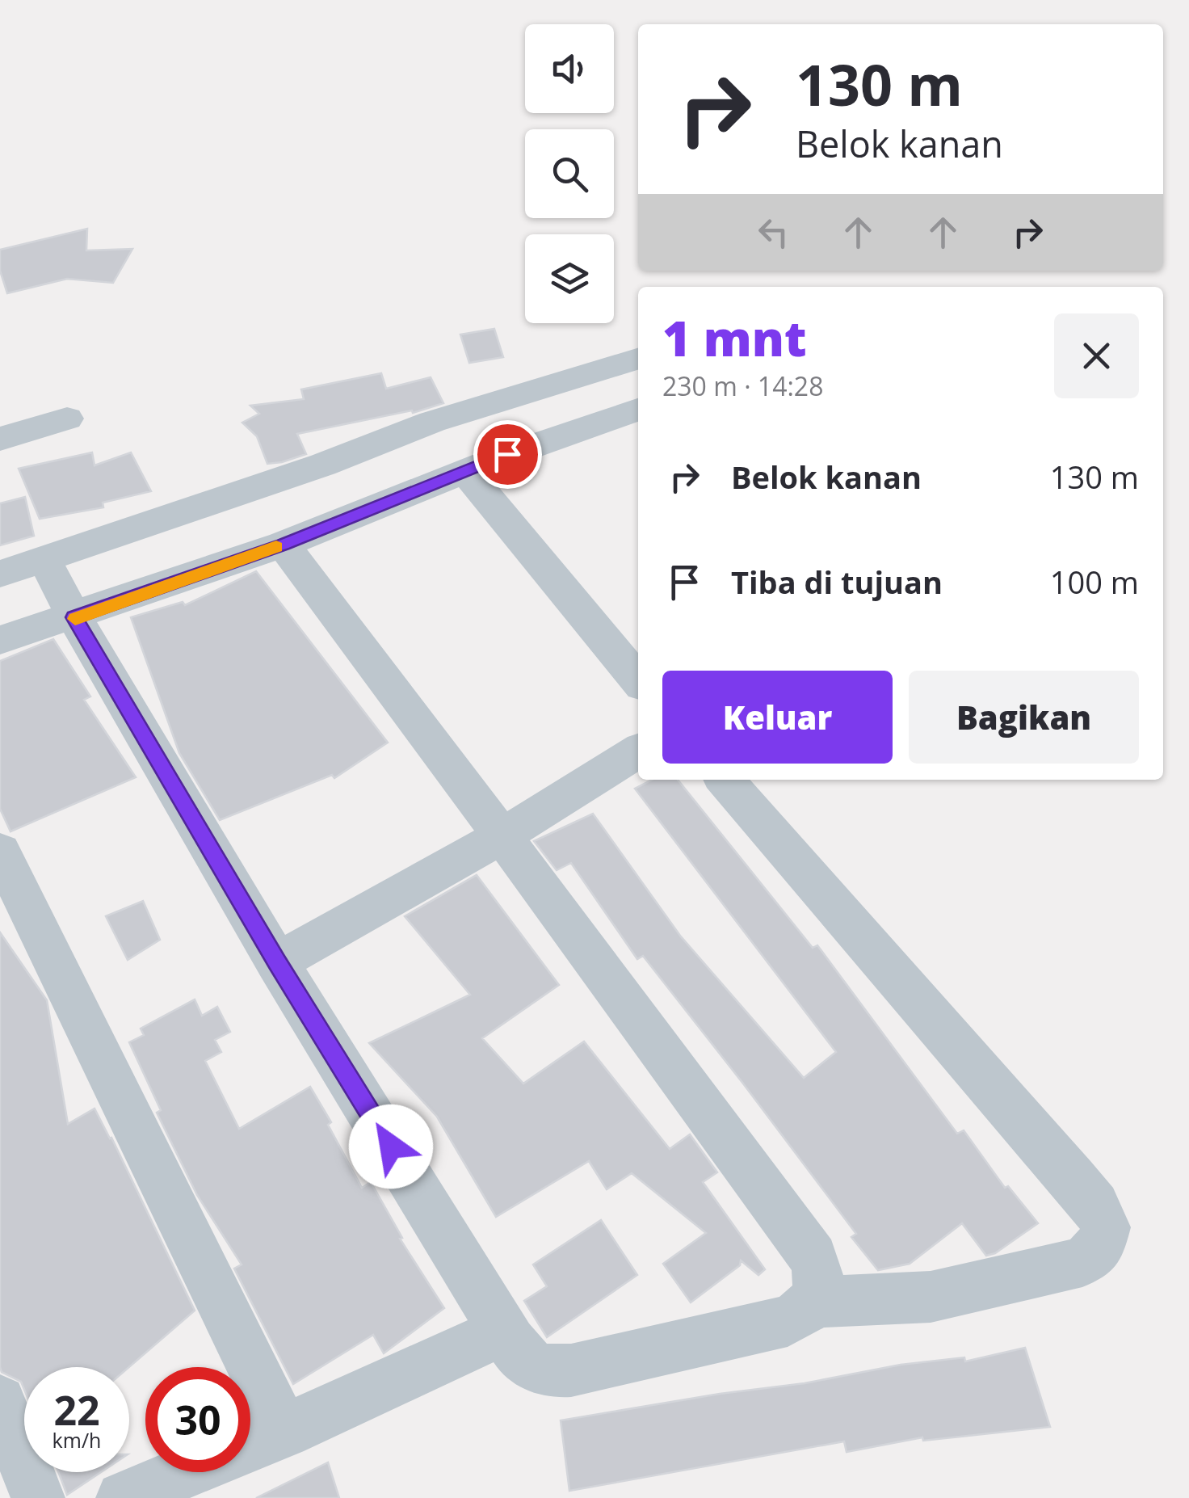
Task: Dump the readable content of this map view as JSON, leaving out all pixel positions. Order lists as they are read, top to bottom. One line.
{"page":{"turn":["130 m","Belok kanan"],"heading":["1 mnt","230 m · 14:28"],"list":[{"name":"Belok kanan","value":"130 m"},{"name":"Tiba di tujuan","value":"100 m"}],"buttons":["Keluar","Bagikan"],"speed":"22 km/h","limit":"30"}}
